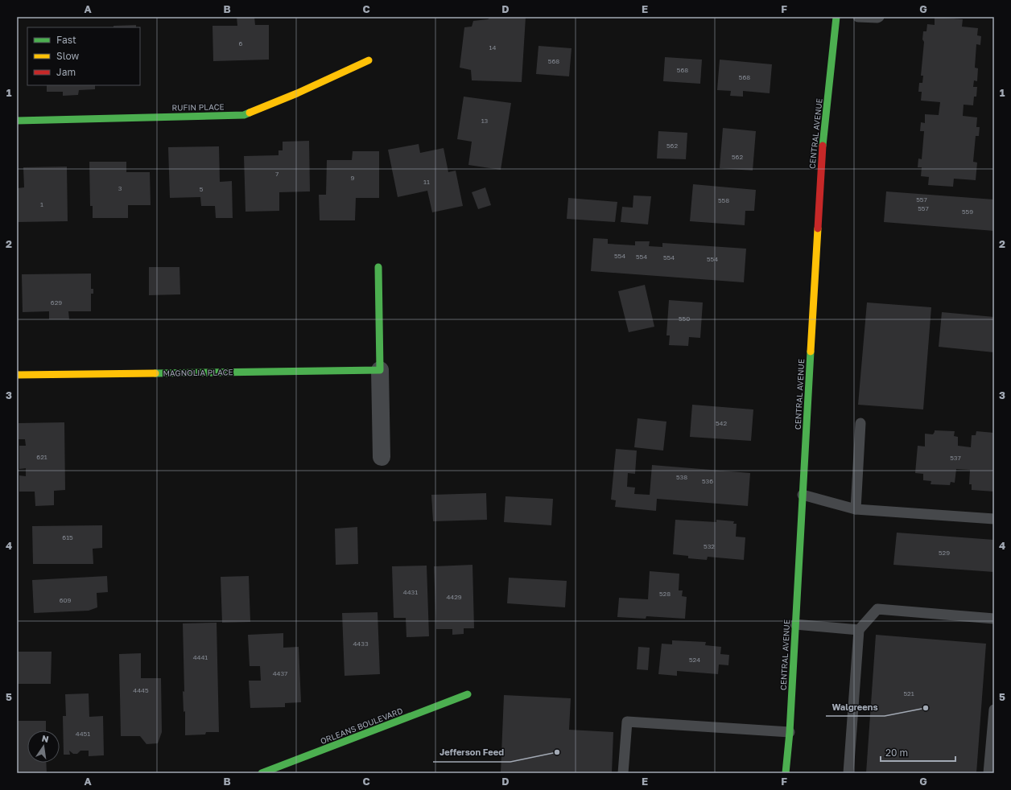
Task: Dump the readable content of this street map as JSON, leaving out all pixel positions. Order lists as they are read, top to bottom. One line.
{"streets":{"street":["RUFIN PLACE","CENTRAL AVENUE","MAGNOLIA PLACE","ORLEANS BOULEVARD"]},"places":["Walgreens","Jefferson Feed"],"house_numbers":["6","14","568","568","568","13","562","562","7","9","11","3","5","557","558","1","557","559","554","554","554","554","629","550","542","621","537","538","536","615","532","529","4431","528","4429","609","4433","4441","524","4437","4445","521","4451"],"legend":["Fast","Slow","Jam"],"scale_bar":"20 m","north":"top","grid":{"columns":["A","B","C","D","E","F","G"],"rows":["1","2","3","4","5"]}}
